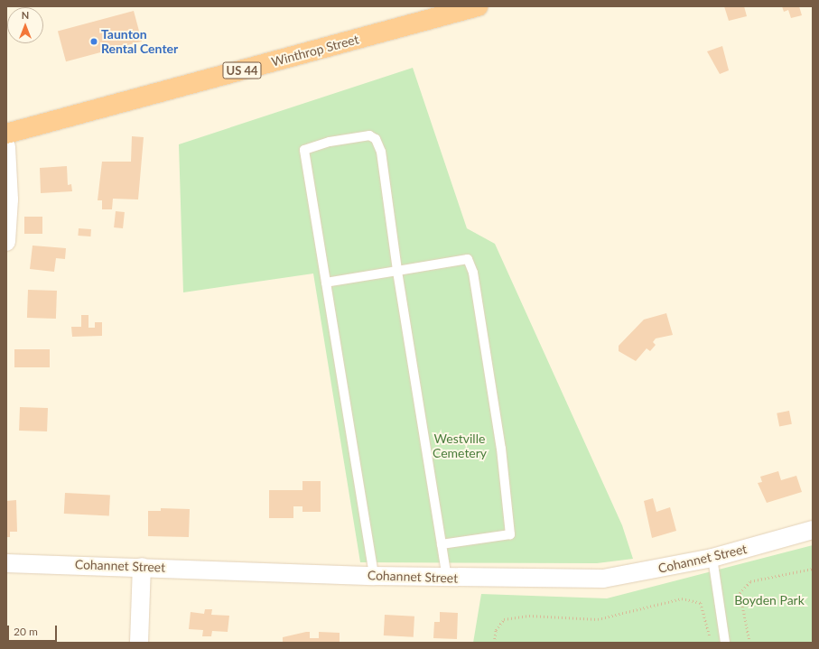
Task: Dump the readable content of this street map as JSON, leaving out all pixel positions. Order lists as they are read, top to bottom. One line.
{"streets":{"highway":["Winthrop Street","US 44"],"street":["Cohannet Street"]},"parks":["Westville Cemetery","Boyden Park"],"places":["Taunton Rental Center"],"scale_bar":"20 m","north":"top"}
